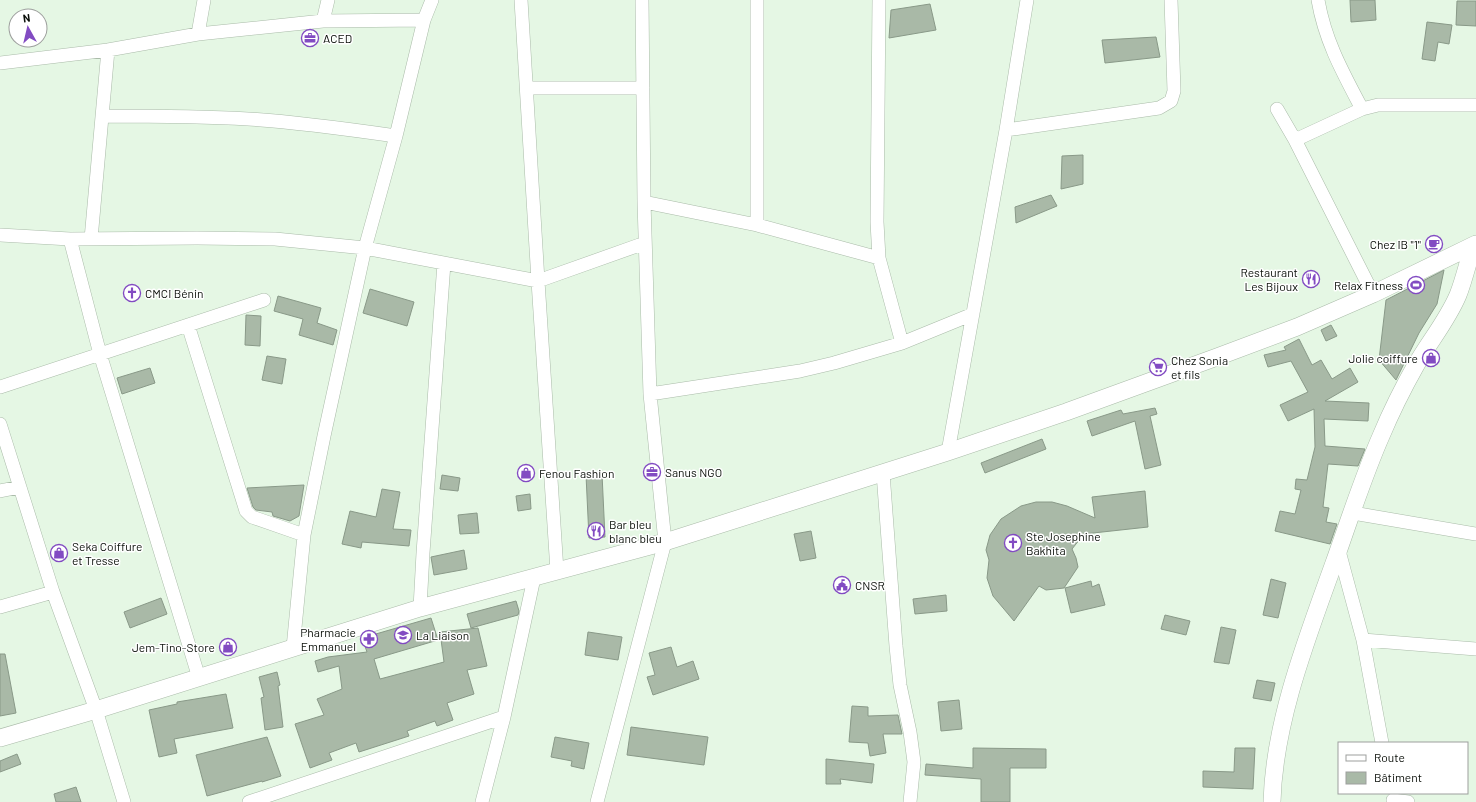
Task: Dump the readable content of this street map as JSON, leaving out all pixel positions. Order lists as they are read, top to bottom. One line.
{"places":{"office":["ACED","Sanus NGO"],"cafe":["Chez IB \"1\""],"restaurant":["Restaurant Les Bijoux","Bar bleu blanc bleu"],"sports":["Relax Fitness"],"church":["CMCI Bénin","Ste Josephine Bakhita"],"shop":["Jolie coiffure","Fenou Fashion","Seka Coiffure et Tresse","Jem-Tino-Store"],"supermarket":["Chez Sonia et fils"],"public building":["CNSR"],"school or university":["La Liaison"],"pharmacy":["Pharmacie Emmanuel"]},"legend":["Route","Bâtiment"],"north":"top"}
